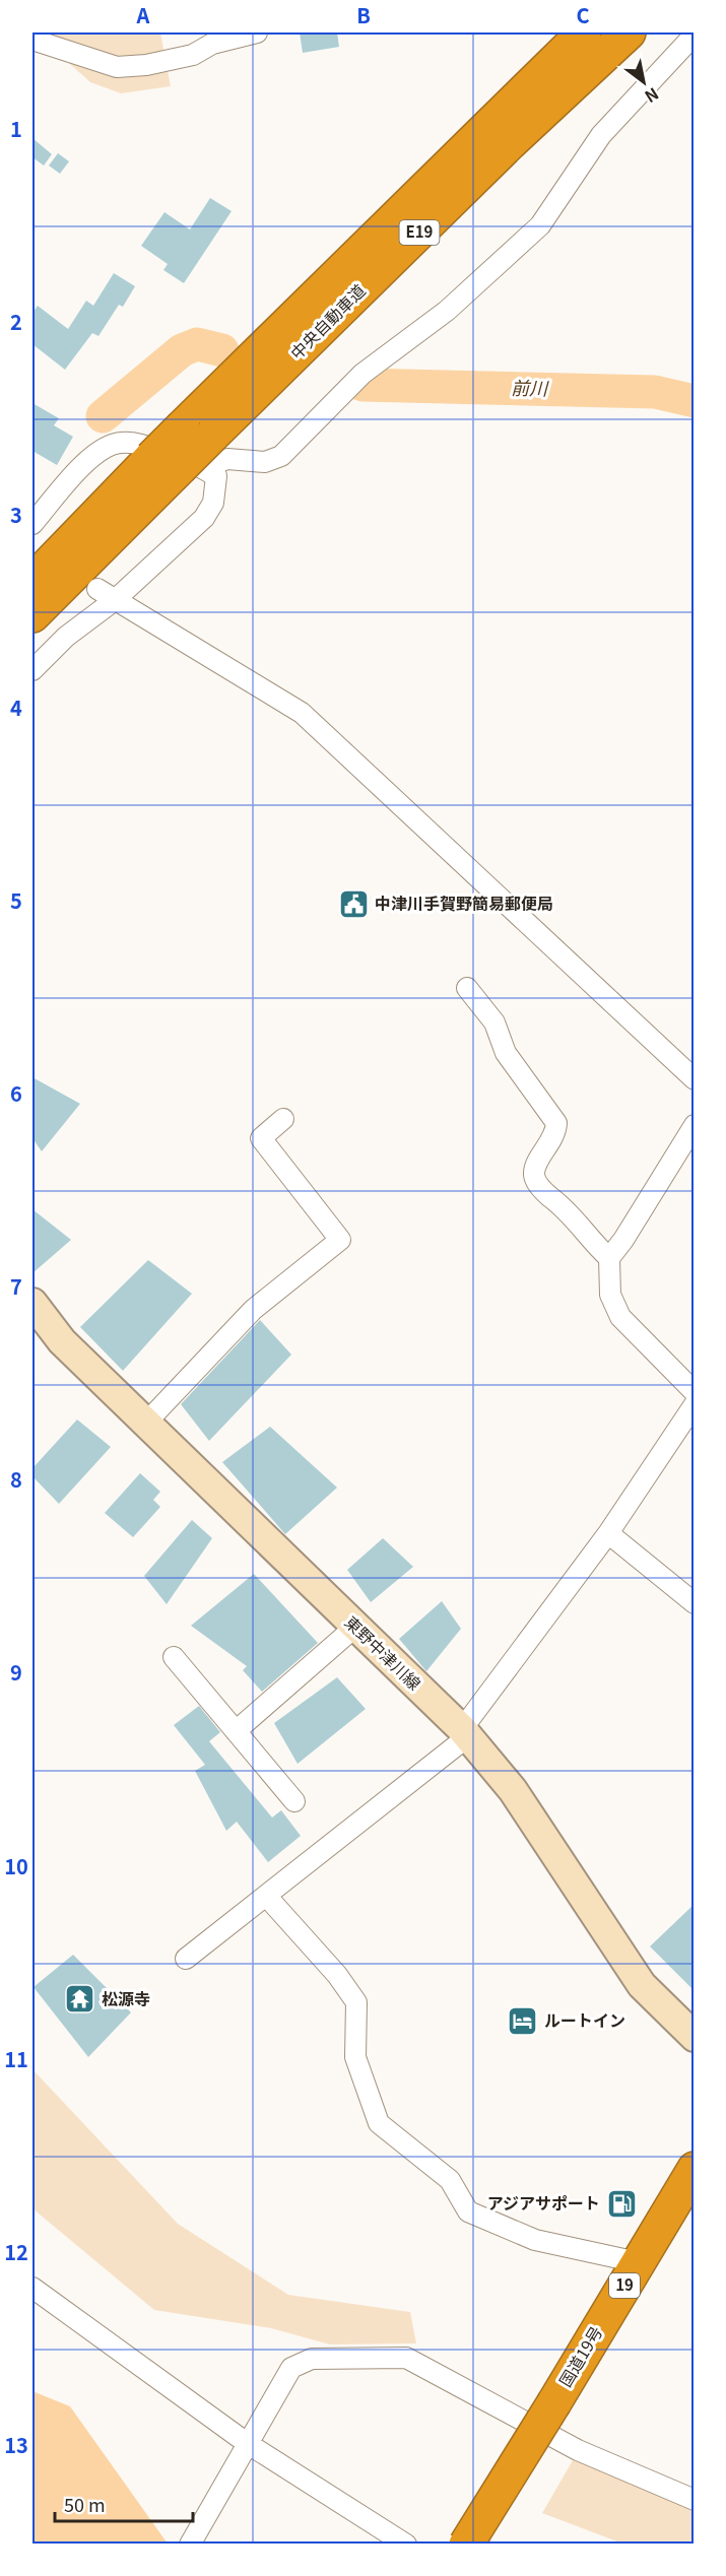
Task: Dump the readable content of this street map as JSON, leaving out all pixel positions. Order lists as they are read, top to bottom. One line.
{"streets":{"highway":["E19","中央自動車道","19","国道19号"],"main road":["東野中津川線"]},"water":["前川"],"places":{"public building":["中津川手賀野簡易郵便局"],"temple":["松源寺"],"hotel":["ルートイン"],"fuel station":["アジアサポート"]},"scale_bar":"50 m","north":"bottom right","grid":{"columns":["A","B","C"],"rows":["1","2","3","4","5","6","7","8","9","10","11","12","13"]}}
